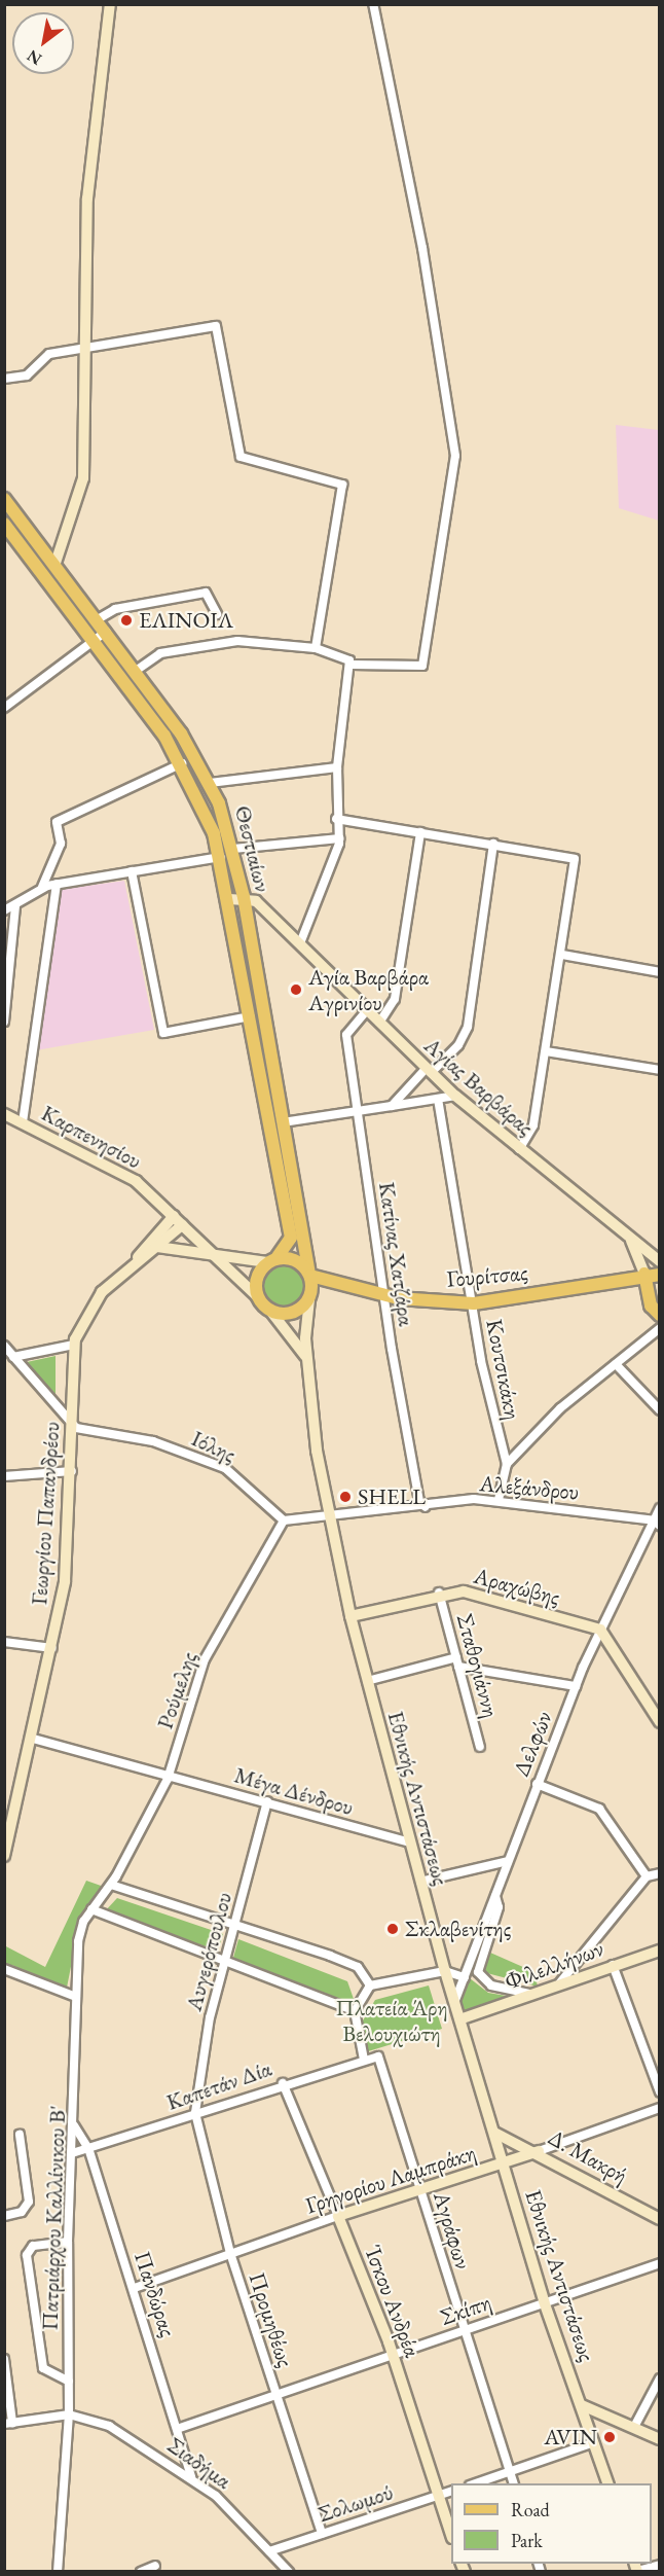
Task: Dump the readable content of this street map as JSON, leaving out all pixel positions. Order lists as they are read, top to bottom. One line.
{"streets":{"main road":["Θεστιαίων","Αγίας Βαρβάρας","Καρπενησίου","Γουρίτσας","Γεωργίου Παπανδρέου","Αραχώβης","Εθνικής Αντιστάσεως","Φιλελλήνων","Δ. Μακρή","Γρηγορίου Λαμπράκη","Ίσκου Ανδρέα"],"street":["Κατίνας Χατζάρα","Κουτσικάκη","Ιόλης","Αλεξάνδρου","Σταθογιάννη","Ρούμελης","Δελφών","Μέγα Δένδρου","Αυγερόπουλου","Καπετάν Δία","Πατριάρχου Καλλίνικου B'","Αγράφων","Πανδώρας","Σκίπη","Προμηθέως","Σιαδήμα","Σολωμού"]},"crossings":[["Θεστιαίων","Αγίας Βαρβάρας"],["Θεστιαίων","Καρπενησίου"],["Θεστιαίων","Γουρίτσας"],["Θεστιαίων","Εθνικής Αντιστάσεως"],["Αγίας Βαρβάρας","Κατίνας Χατζάρα"],["Αγίας Βαρβάρας","Γουρίτσας"],["Καρπενησίου","Γουρίτσας"],["Καρπενησίου","Εθνικής Αντιστάσεως"],["Κατίνας Χατζάρα","Γουρίτσας"],["Κατίνας Χατζάρα","Αλεξάνδρου"],["Γουρίτσας","Κουτσικάκη"],["Γουρίτσας","Εθνικής Αντιστάσεως"],["Κουτσικάκη","Αλεξάνδρου"],["Ιόλης","Γεωργίου Παπανδρέου"],["Ιόλης","Ρούμελης"],["Αλεξάνδρου","Δελφών"],["Αλεξάνδρου","Εθνικής Αντιστάσεως"],["Γεωργίου Παπανδρέου","Μέγα Δένδρου"],["Αραχώβης","Σταθογιάννη"],["Αραχώβης","Δελφών"],["Αραχώβης","Εθνικής Αντιστάσεως"],["Ρούμελης","Μέγα Δένδρου"],["Ρούμελης","Πατριάρχου Καλλίνικου B'"],["Δελφών","Εθνικής Αντιστάσεως"],["Μέγα Δένδρου","Εθνικής Αντιστάσεως"],["Μέγα Δένδρου","Αυγερόπουλου"],["Εθνικής Αντιστάσεως","Φιλελλήνων"],["Εθνικής Αντιστάσεως","Δ. Μακρή"],["Εθνικής Αντιστάσεως","Γρηγορίου Λαμπράκη"],["Εθνικής Αντιστάσεως","Σκίπη"],["Αυγερόπουλου","Καπετάν Δία"],["Αυγερόπουλου","Προμηθέως"],["Καπετάν Δία","Πατριάρχου Καλλίνικου B'"],["Καπετάν Δία","Αγράφων"],["Καπετάν Δία","Πανδώρας"],["Καπετάν Δία","Ίσκου Ανδρέα"],["Καπετάν Δία","Προμηθέως"],["Δ. Μακρή","Γρηγορίου Λαμπράκη"],["Γρηγορίου Λαμπράκη","Αγράφων"],["Γρηγορίου Λαμπράκη","Πανδώρας"],["Γρηγορίου Λαμπράκη","Ίσκου Ανδρέα"],["Γρηγορίου Λαμπράκη","Προμηθέως"],["Πατριάρχου Καλλίνικου B'","Πανδώρας"],["Πατριάρχου Καλλίνικου B'","Σιαδήμα"],["Αγράφων","Σκίπη"],["Πανδώρας","Σκίπη"],["Πανδώρας","Σιαδήμα"],["Ίσκου Ανδρέα","Σκίπη"],["Ίσκου Ανδρέα","Σολωμού"],["Σκίπη","Προμηθέως"],["Προμηθέως","Σολωμού"],["Σιαδήμα","Σολωμού"]],"parks":["Πλατεία Άρη Βελουχιώτη"],"places":["ΕΛΙΝΟΙΛ","Αγία Βαρβάρα Αγρινίου","SHELL","Σκλαβενίτης","AVIN"],"legend":["Road","Park"],"north":"bottom left"}
